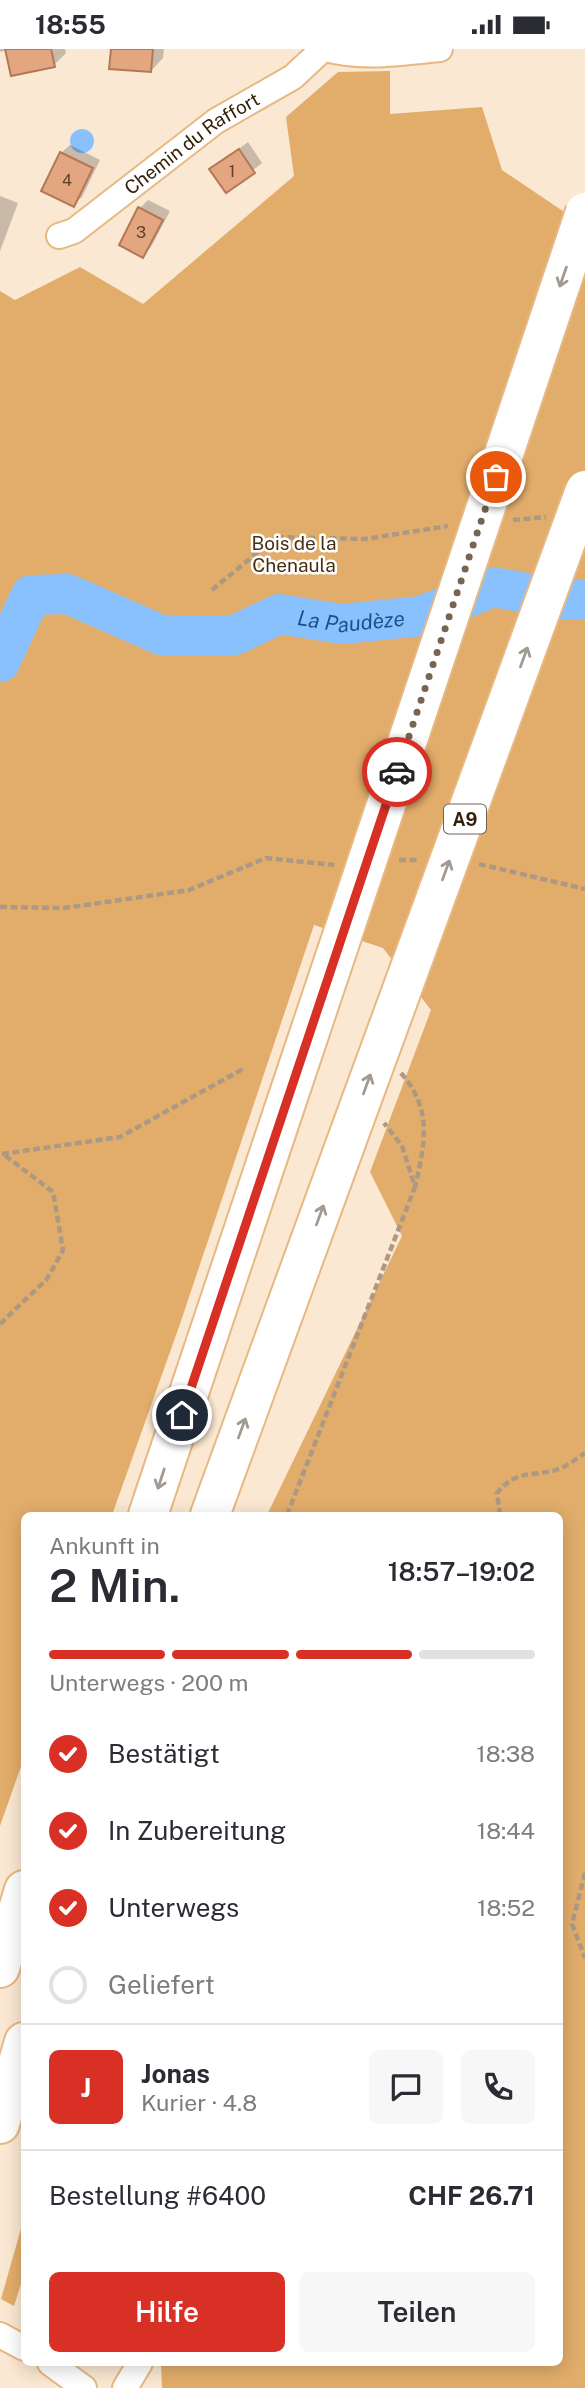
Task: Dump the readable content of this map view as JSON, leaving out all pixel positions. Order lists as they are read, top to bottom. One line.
{"streets":{"highway":["A9"],"street":["Chemin du Raffort"]},"water":["La Paudèze"],"parks":["Bois de la Chenaula"],"house_numbers":["1","4","3"],"page":{"status":"18:55","heading":["2 Min.","Ankunft in","18:57–19:02"],"panel":["Jonas","Kurier · 4.8","Bestellung #6400","CHF 26.71"],"bar":"Unterwegs · 200 m","list":[["Bestätigt","18:38"],["In Zubereitung","18:44"],["Unterwegs","18:52"],"Geliefert"],"round":"J","buttons":["Hilfe","Teilen"]}}
